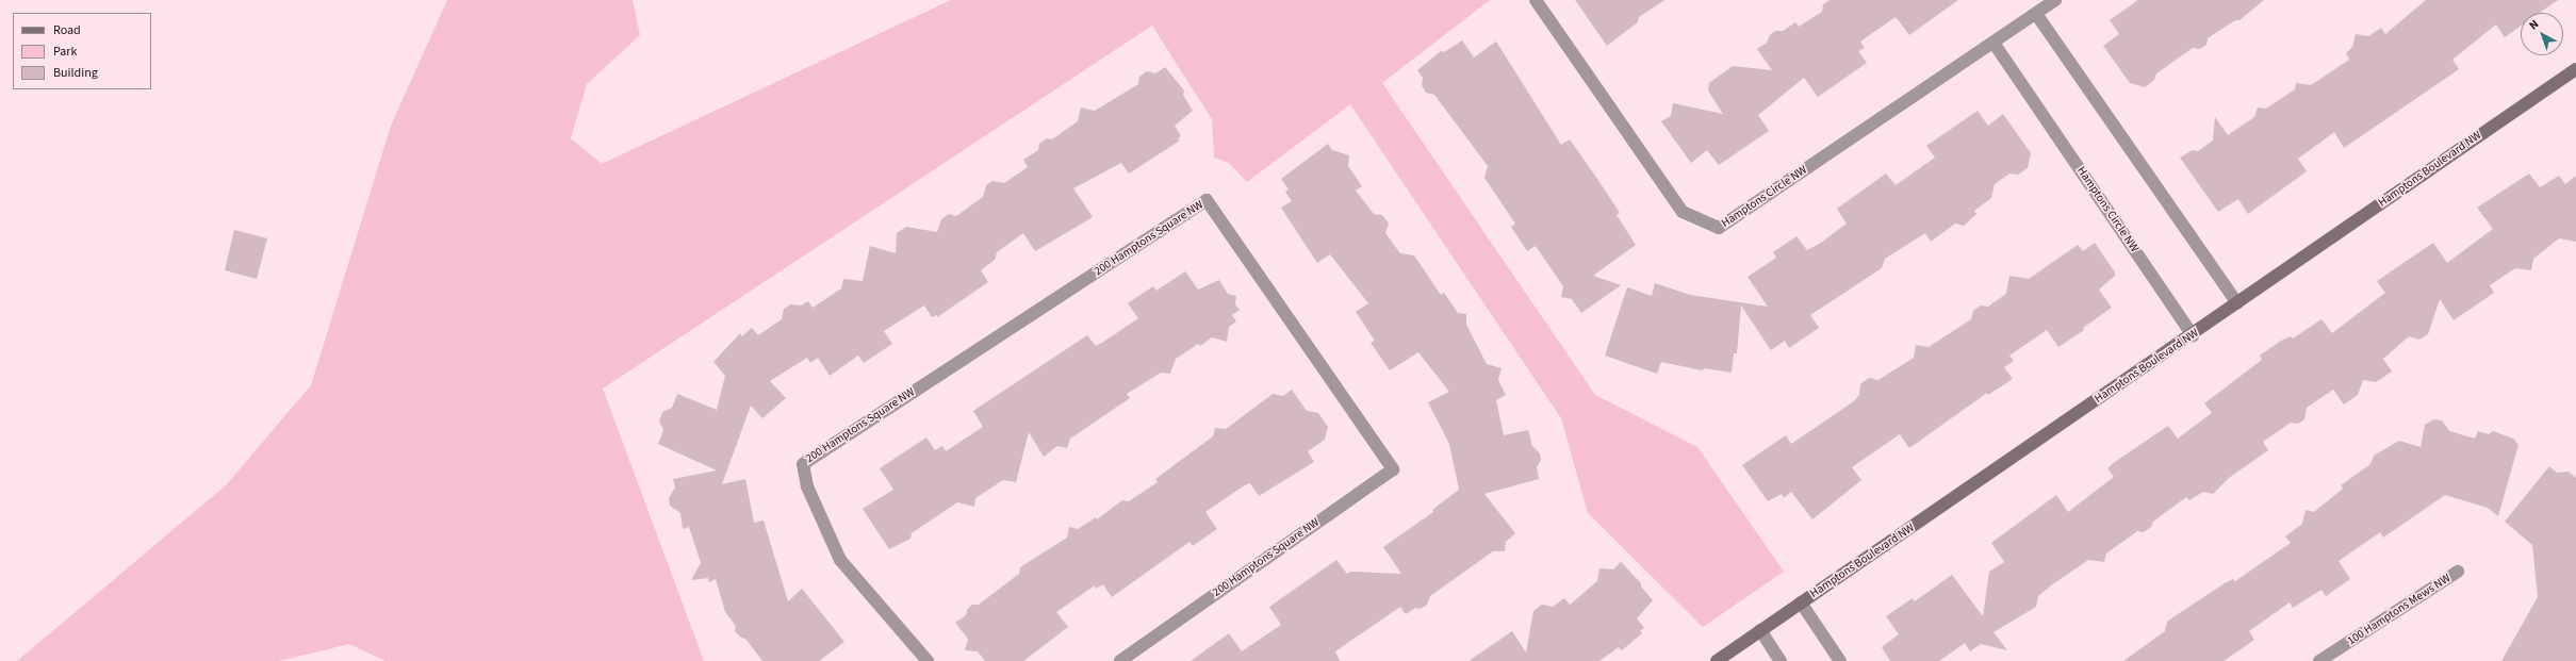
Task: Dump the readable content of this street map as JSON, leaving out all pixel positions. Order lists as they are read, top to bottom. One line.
{"streets":{"street":["Hamptons Boulevard NW","Hamptons Circle NW","200 Hamptons Square NW","100 Hamptons Mews NW"]},"crossings":[["Hamptons Boulevard NW","Hamptons Circle NW"]],"legend":["Road","Park","Building"],"north":"top left"}
